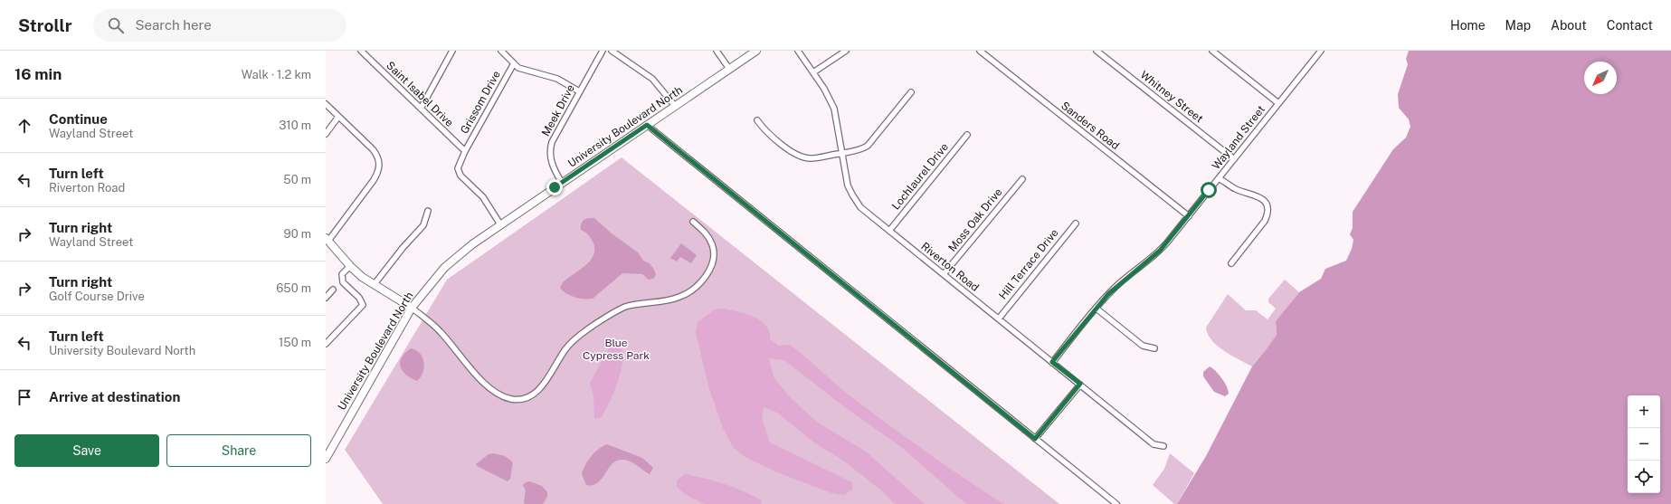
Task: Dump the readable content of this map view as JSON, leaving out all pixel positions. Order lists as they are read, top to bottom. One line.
{"streets":{"street":["Saint Isabel Drive","Whitney Street","Grissom Drive","Meek Drive","Sanders Road","University Boulevard North","Wayland Street","Lochlaurel Drive","Moss Oak Drive","Hill Terrace Drive","Riverton Road"]},"crossings":[["Saint Isabel Drive","Grissom Drive"],["Whitney Street","Wayland Street"],["Grissom Drive","University Boulevard North"],["Meek Drive","University Boulevard North"],["Sanders Road","Wayland Street"],["Wayland Street","Riverton Road"],["Lochlaurel Drive","Riverton Road"],["Moss Oak Drive","Riverton Road"],["Hill Terrace Drive","Riverton Road"]],"parks":["Blue Cypress Park"],"north":"bottom left","page":{"header":"Strollr","search":"Search here","nav":["Home","Map","About","Contact"],"heading":["16 min","Walk · 1.2 km"],"list":[["Continue","Wayland Street","310 m"],["Turn left","Riverton Road","50 m"],["Turn right","Wayland Street","90 m"],["Turn right","Golf Course Drive","650 m"],["Turn left","University Boulevard North","150 m"],"Arrive at destination"],"map_buttons":["+","−"],"buttons":["Save","Share"]}}
